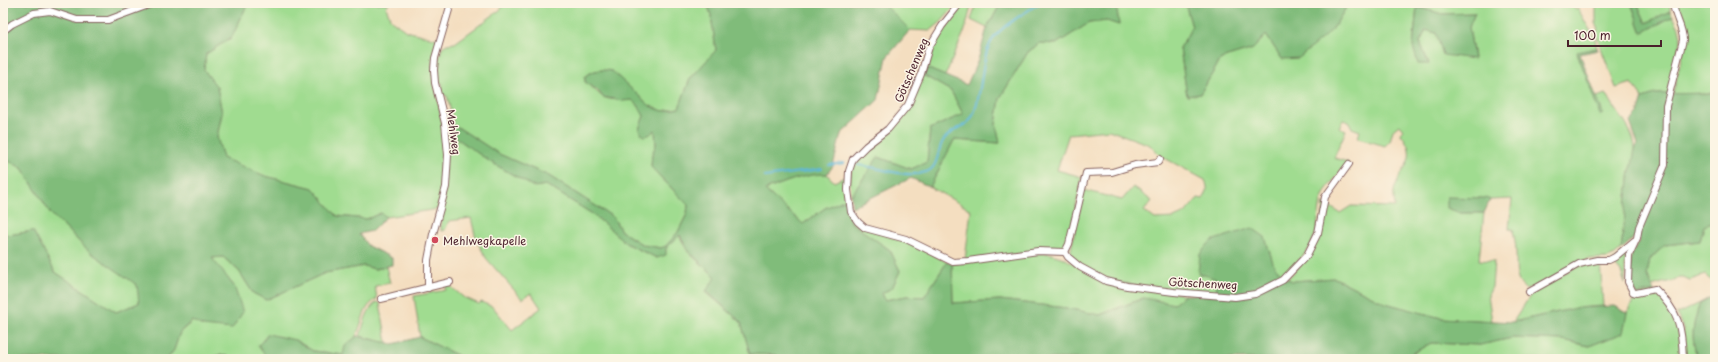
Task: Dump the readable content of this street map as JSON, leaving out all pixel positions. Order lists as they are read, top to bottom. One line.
{"streets":{"street":["Götschenweg","Mehlweg"]},"places":["Mehlwegkapelle"],"scale_bar":"100 m"}
